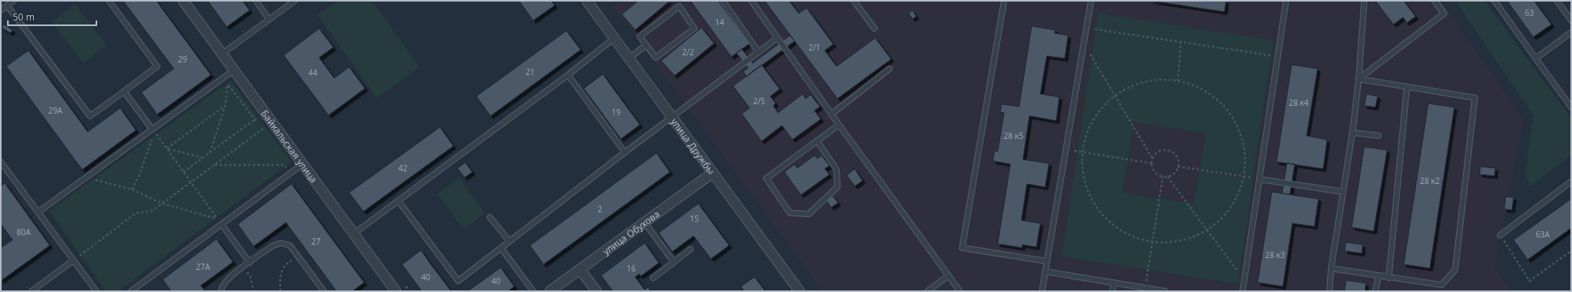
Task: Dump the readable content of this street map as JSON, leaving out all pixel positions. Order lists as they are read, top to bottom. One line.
{"streets":{"street":["Байкальская улица","улица Дружбы","улица Обухова"]},"crossings":[["улица Дружбы","улица Обухова"]],"house_numbers":["63","14","2/1","2/2","29","21","44","2/5","28 к4","29А","19","28 к5","42","28 к2","2","15","80А","63А","27","28 к3","27А","16","40","40"],"scale_bar":"50 m"}
